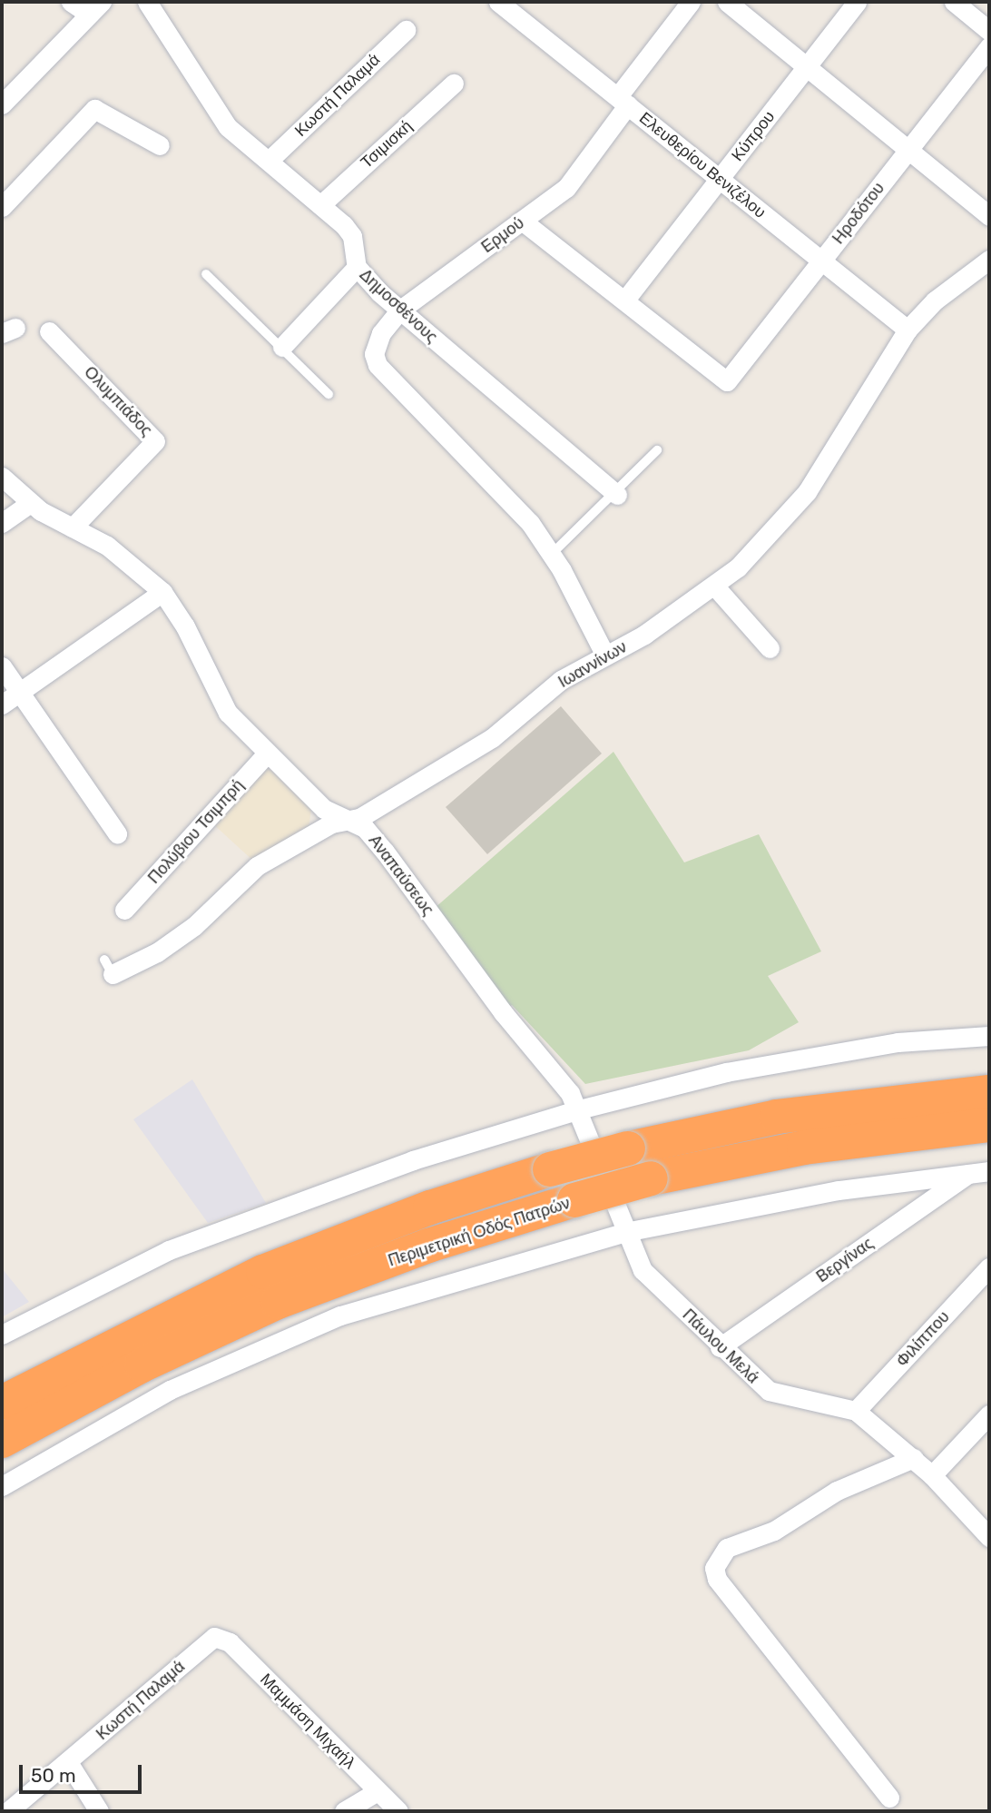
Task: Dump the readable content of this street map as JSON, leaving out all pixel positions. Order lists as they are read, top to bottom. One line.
{"streets":{"highway":["Περιμετρική Οδός Πατρών"],"street":["Κωστή Παλαμά","Κύπρου","Τσιμισκή","Ελευθερίου Βενιζέλου","Ηροδότου","Ερμού","Δημοσθένους","Ολυμπιάδος","Ιωαννίνων","Πολύβιου Τσιμπρή","Αναπαύσεως","Βεργίνας","Φιλίππου","Πάυλου Μελά","Μαμμάση Μιχαήλ"]},"crossings":[["Κωστή Παλαμά","Δημοσθένους"],["Κωστή Παλαμά","Μαμμάση Μιχαήλ"],["Κύπρου","Ελευθερίου Βενιζέλου"],["Κύπρου","Ηροδότου"],["Τσιμισκή","Δημοσθένους"],["Ελευθερίου Βενιζέλου","Ηροδότου"],["Ελευθερίου Βενιζέλου","Ερμού"],["Ελευθερίου Βενιζέλου","Ιωαννίνων"],["Ερμού","Δημοσθένους"],["Ολυμπιάδος","Αναπαύσεως"],["Ιωαννίνων","Αναπαύσεως"],["Πολύβιου Τσιμπρή","Αναπαύσεως"],["Αναπαύσεως","Πάυλου Μελά"],["Βεργίνας","Πάυλου Μελά"],["Φιλίππου","Πάυλου Μελά"]],"scale_bar":"50 m"}
